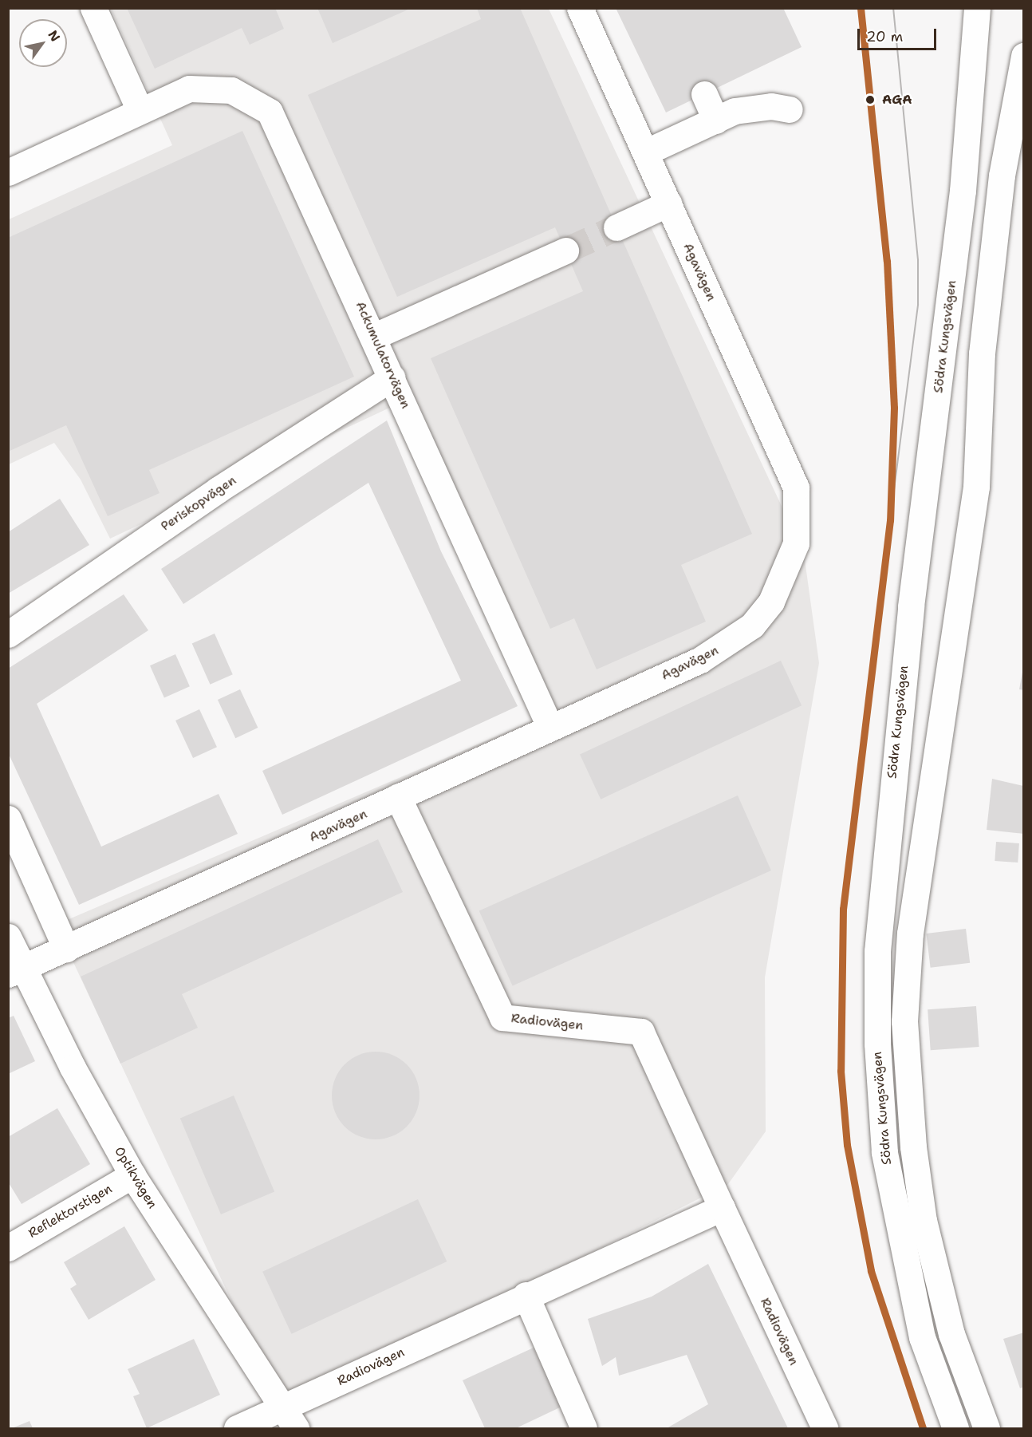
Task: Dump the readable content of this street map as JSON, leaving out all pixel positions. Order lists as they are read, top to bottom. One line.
{"streets":{"street":["Agavägen","Södra Kungsvägen","Ackumulatorvägen","Periskopvägen","Radiovägen","Optikvägen","Reflektorstigen"]},"crossings":[["Agavägen","Ackumulatorvägen"],["Agavägen","Radiovägen"],["Agavägen","Optikvägen"],["Ackumulatorvägen","Periskopvägen"],["Radiovägen","Optikvägen"],["Optikvägen","Reflektorstigen"]],"places":["AGA"],"scale_bar":"20 m","north":"top right"}
